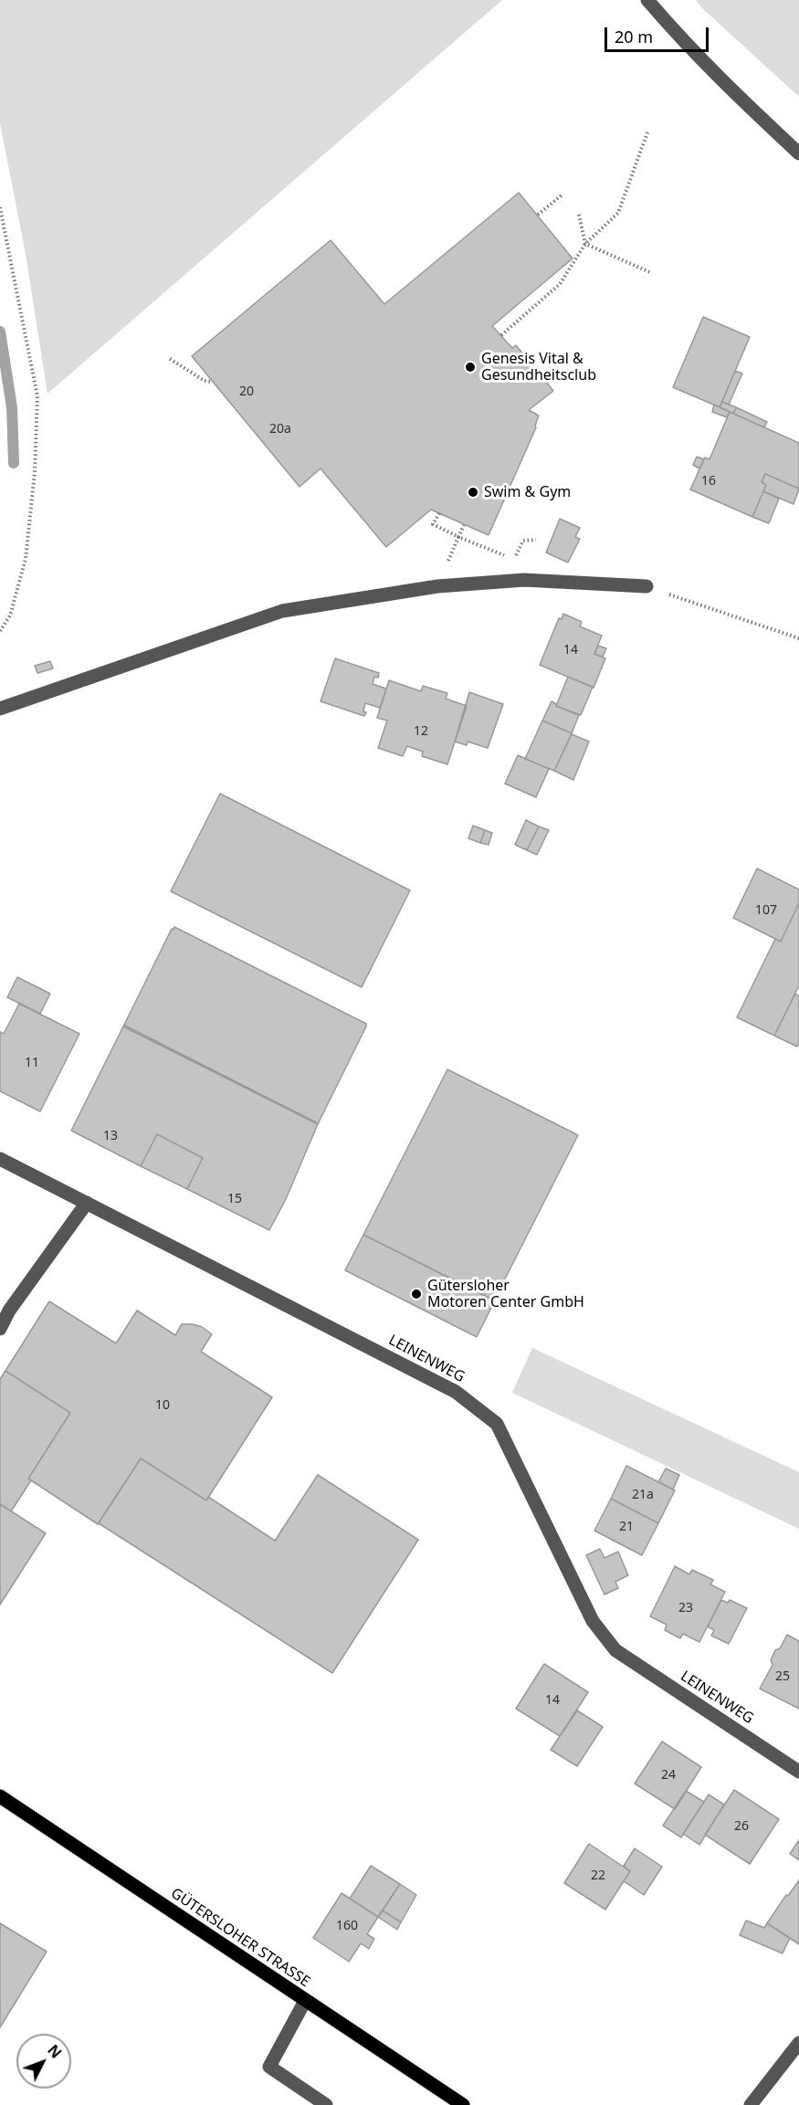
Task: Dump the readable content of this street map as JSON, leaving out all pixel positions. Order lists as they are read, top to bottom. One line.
{"streets":{"main road":["GÜTERSLOHER STRASSE"],"street":["LEINENWEG"]},"places":["Genesis Vital & Gesundheitsclub","Swim & Gym","Gütersloher Motoren Center GmbH"],"house_numbers":["20","20a","16","14","12","107","11","13","15","10","21a","21","23","25","14","24","26","22","160"],"scale_bar":"20 m","north":"top right"}
